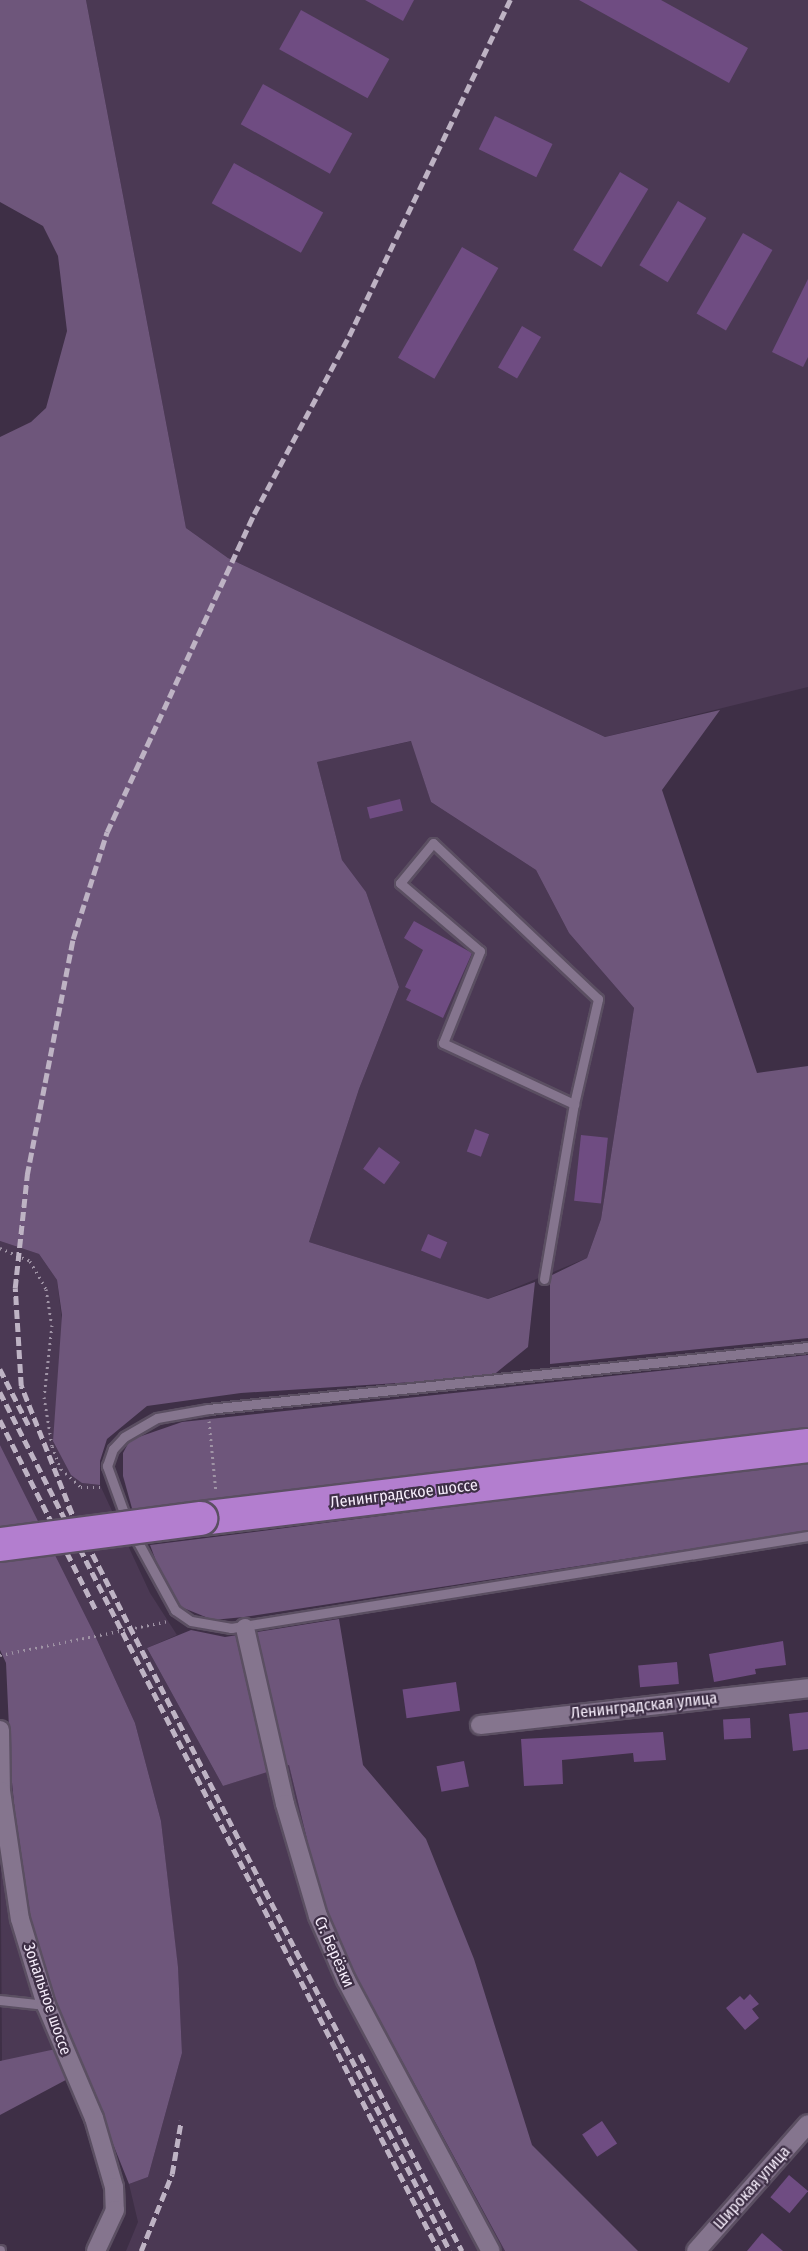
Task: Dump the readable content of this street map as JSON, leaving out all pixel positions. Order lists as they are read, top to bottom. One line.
{"streets":{"highway":["Ленинградское шоссе"],"street":["Ленинградская улица","Ст. Берёзки","Зональное шоссе","Широкая улица"]}}
